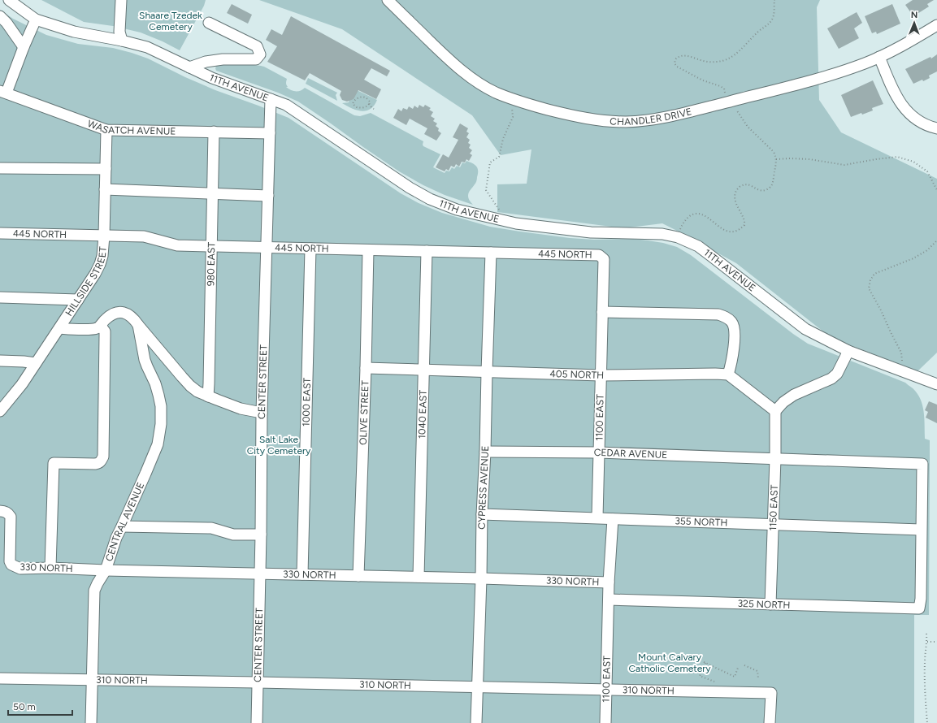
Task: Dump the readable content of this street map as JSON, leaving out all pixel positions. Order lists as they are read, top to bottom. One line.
{"streets":{"street":["11TH AVENUE","CHANDLER DRIVE","WASATCH AVENUE","445 NORTH","980 EAST","HILLSIDE STREET","405 NORTH","CENTER STREET","1000 EAST","OLIVE STREET","1040 EAST","1100 EAST","CEDAR AVENUE","CYPRESS AVENUE","1150 EAST","CENTRAL AVENUE","355 NORTH","330 NORTH","325 NORTH","310 NORTH"]},"crossings":[["11TH AVENUE","CENTER STREET"],["WASATCH AVENUE","980 EAST"],["WASATCH AVENUE","HILLSIDE STREET"],["WASATCH AVENUE","CENTER STREET"],["445 NORTH","980 EAST"],["445 NORTH","HILLSIDE STREET"],["445 NORTH","CENTER STREET"],["445 NORTH","1000 EAST"],["445 NORTH","OLIVE STREET"],["445 NORTH","1040 EAST"],["445 NORTH","1100 EAST"],["445 NORTH","CYPRESS AVENUE"],["405 NORTH","OLIVE STREET"],["405 NORTH","1040 EAST"],["405 NORTH","1100 EAST"],["405 NORTH","CYPRESS AVENUE"],["CENTER STREET","330 NORTH"],["CENTER STREET","310 NORTH"],["1000 EAST","330 NORTH"],["OLIVE STREET","330 NORTH"],["1040 EAST","330 NORTH"],["1100 EAST","CEDAR AVENUE"],["1100 EAST","355 NORTH"],["1100 EAST","330 NORTH"],["1100 EAST","325 NORTH"],["1100 EAST","310 NORTH"],["CEDAR AVENUE","CYPRESS AVENUE"],["CEDAR AVENUE","1150 EAST"],["CEDAR AVENUE","355 NORTH"],["CEDAR AVENUE","325 NORTH"],["CYPRESS AVENUE","355 NORTH"],["CYPRESS AVENUE","330 NORTH"],["CYPRESS AVENUE","310 NORTH"],["1150 EAST","355 NORTH"],["1150 EAST","325 NORTH"],["CENTRAL AVENUE","330 NORTH"],["CENTRAL AVENUE","310 NORTH"],["355 NORTH","325 NORTH"]],"parks":["Shaare Tzedek Cemetery","Salt Lake City Cemetery","Mount Calvary Catholic Cemetery"],"scale_bar":"50 m","north":"top"}
